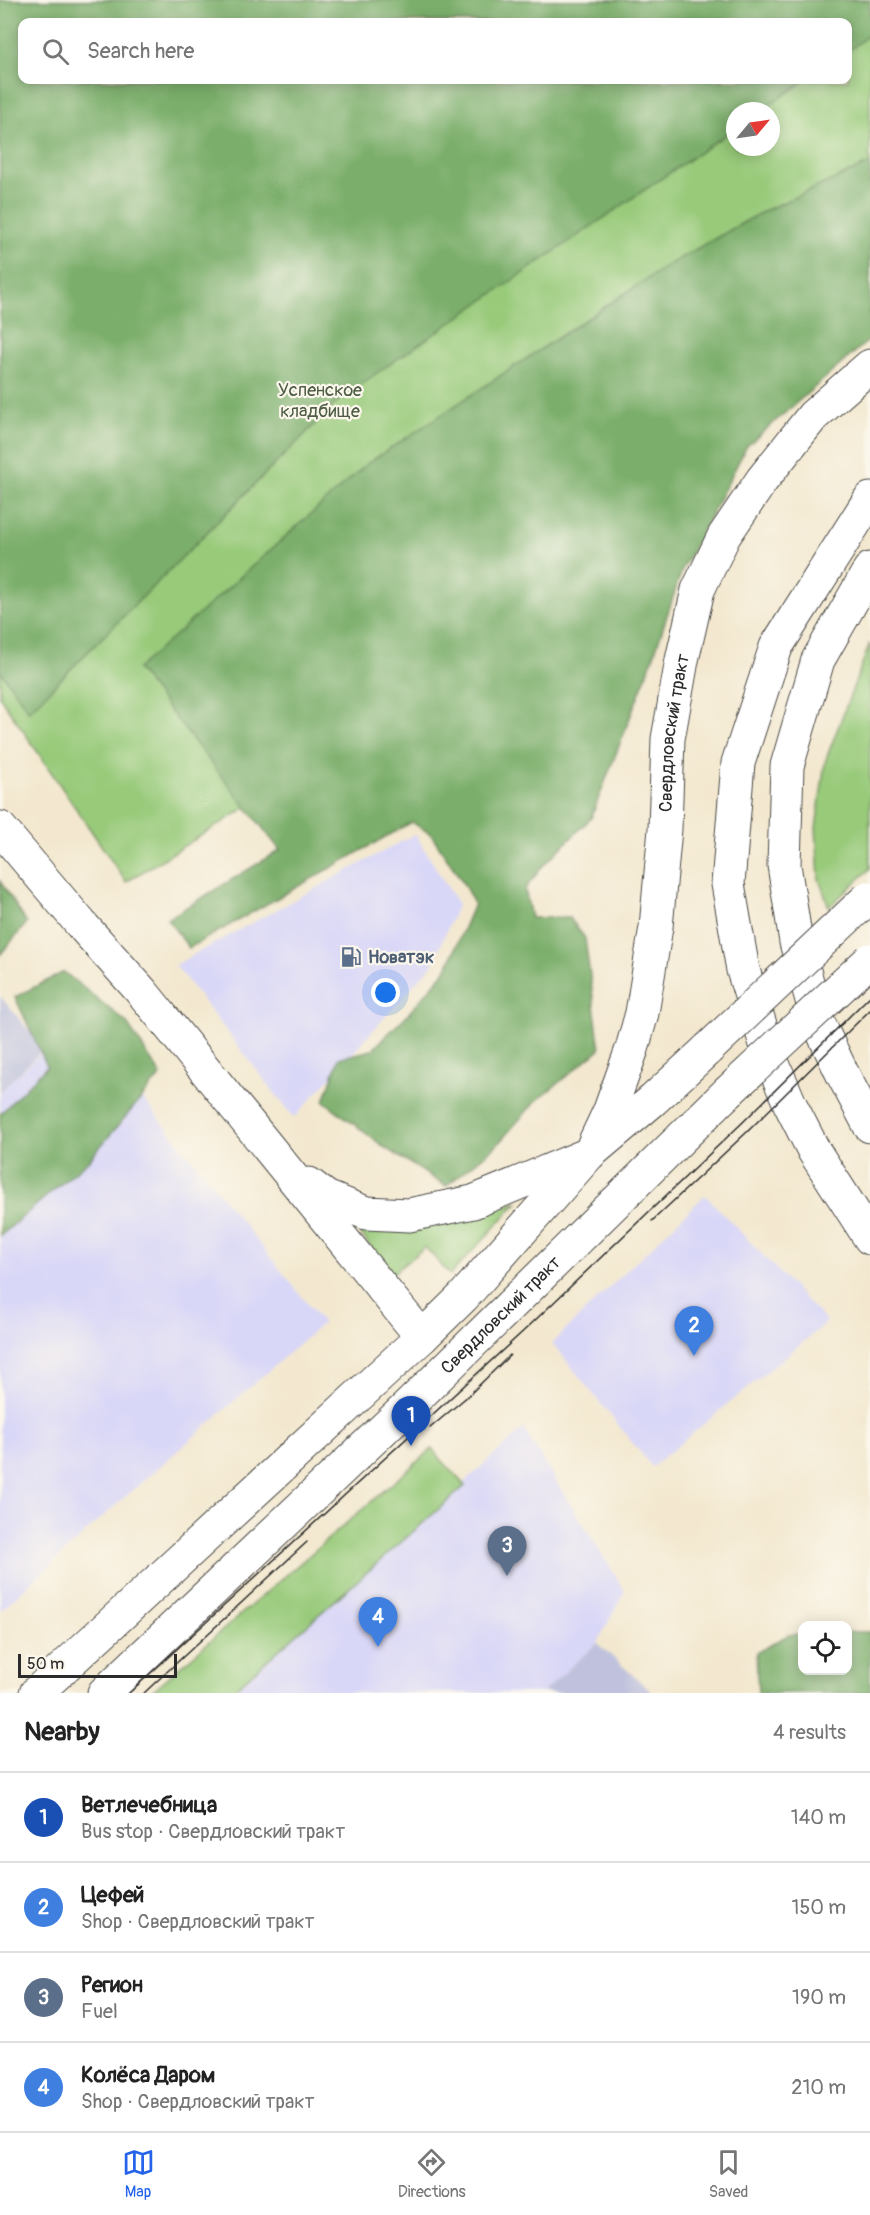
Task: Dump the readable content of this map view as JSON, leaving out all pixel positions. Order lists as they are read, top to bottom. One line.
{"streets":{"main road":["Свердловский тракт"]},"parks":["Успенское кладбище"],"places":{"fuel station":["Новатэк"]},"scale_bar":"50 m","north":"top right","page":{"search":"Search here","pins":["2","1","3","4"],"scale":"50 m","heading":["Nearby","4 results"],"list":[{"mark":"1","name":"Ветлечебница","note":"Bus stop · Свердловский тракт","value":"140 m"},{"mark":"2","name":"Цефей","note":"Shop · Свердловский тракт","value":"150 m"},{"mark":"3","name":"Регион","note":"Fuel","value":"190 m"},{"mark":"4","name":"Колёса Даром","note":"Shop · Свердловский тракт","value":"210 m"}],"nav":["Map","Directions","Saved"]}}
